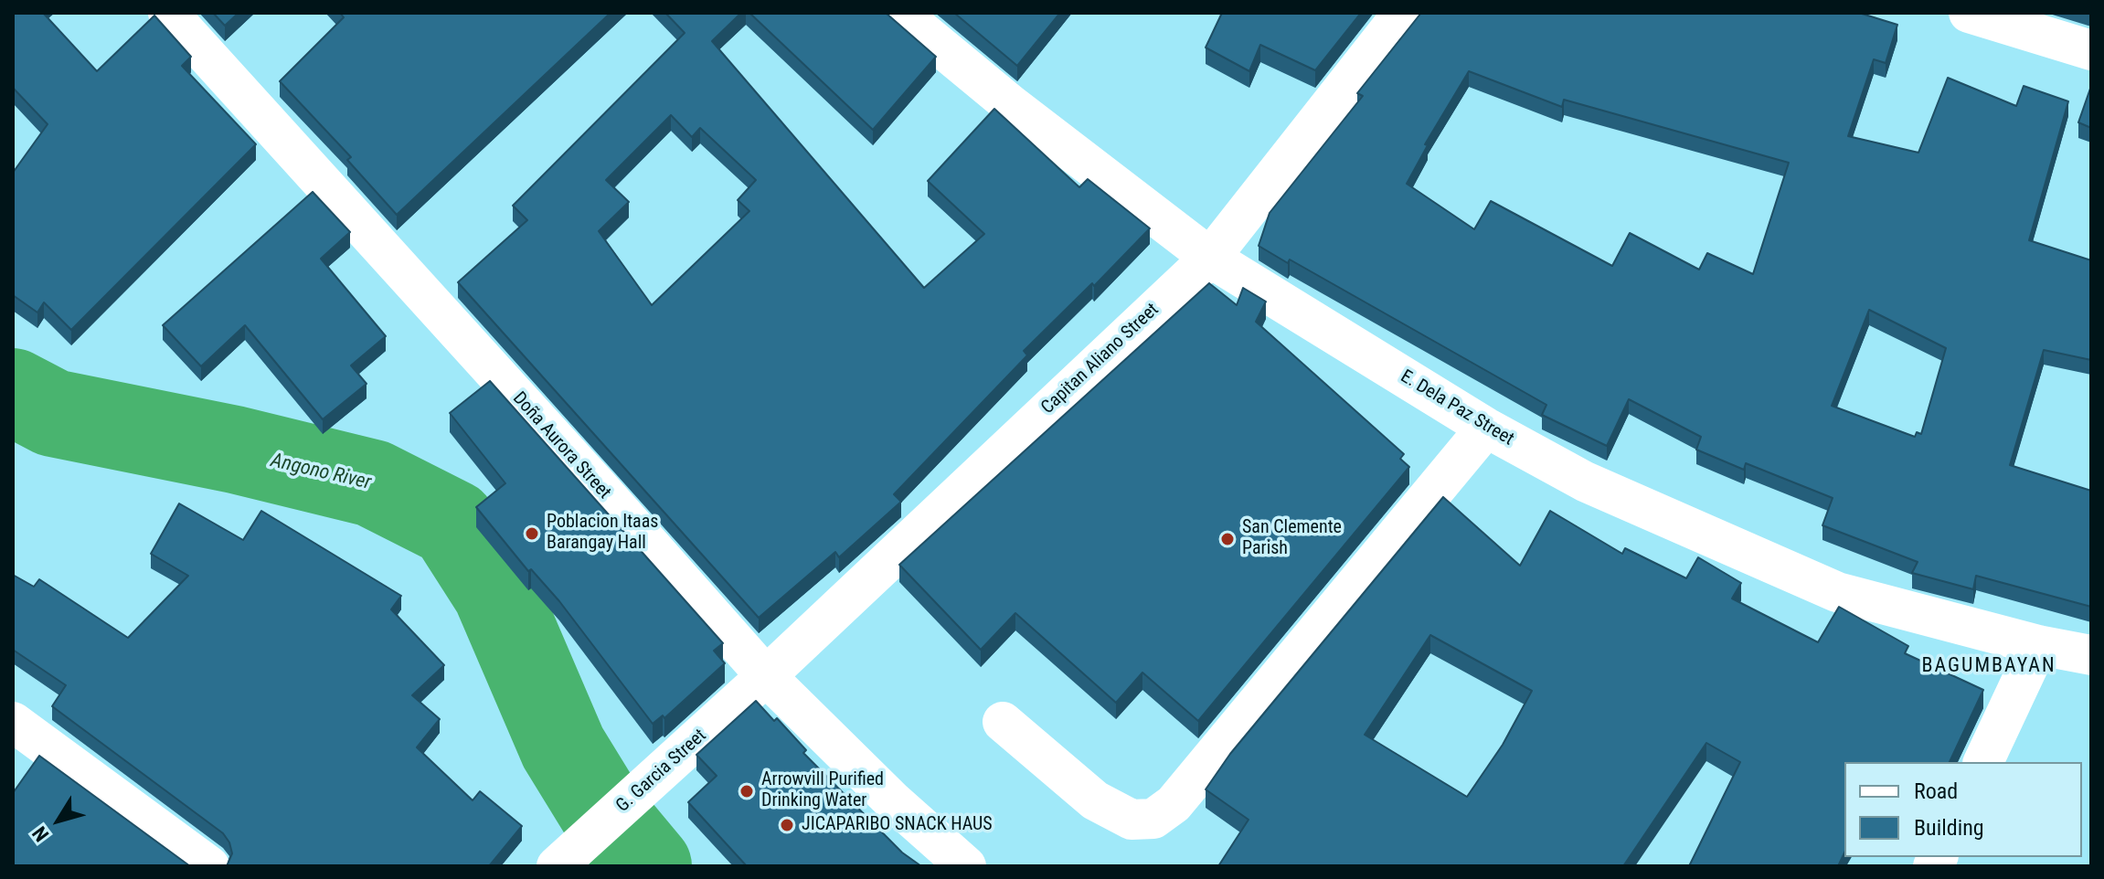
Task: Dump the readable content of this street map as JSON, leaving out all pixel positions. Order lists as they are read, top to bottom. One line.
{"streets":{"street":["Capitan Aliano Street","E. Dela Paz Street","Doña Aurora Street","G. Garcia Street"]},"crossings":[["Capitan Aliano Street","E. Dela Paz Street"],["Capitan Aliano Street","Doña Aurora Street"],["Capitan Aliano Street","G. Garcia Street"],["Doña Aurora Street","G. Garcia Street"]],"districts":["BAGUMBAYAN"],"water":["Angono River"],"places":["Poblacion Itaas Barangay Hall","San Clemente Parish","Arrowvill Purified Drinking Water","JICAPARIBO SNACK HAUS"],"legend":["Road","Building"],"north":"bottom left"}
